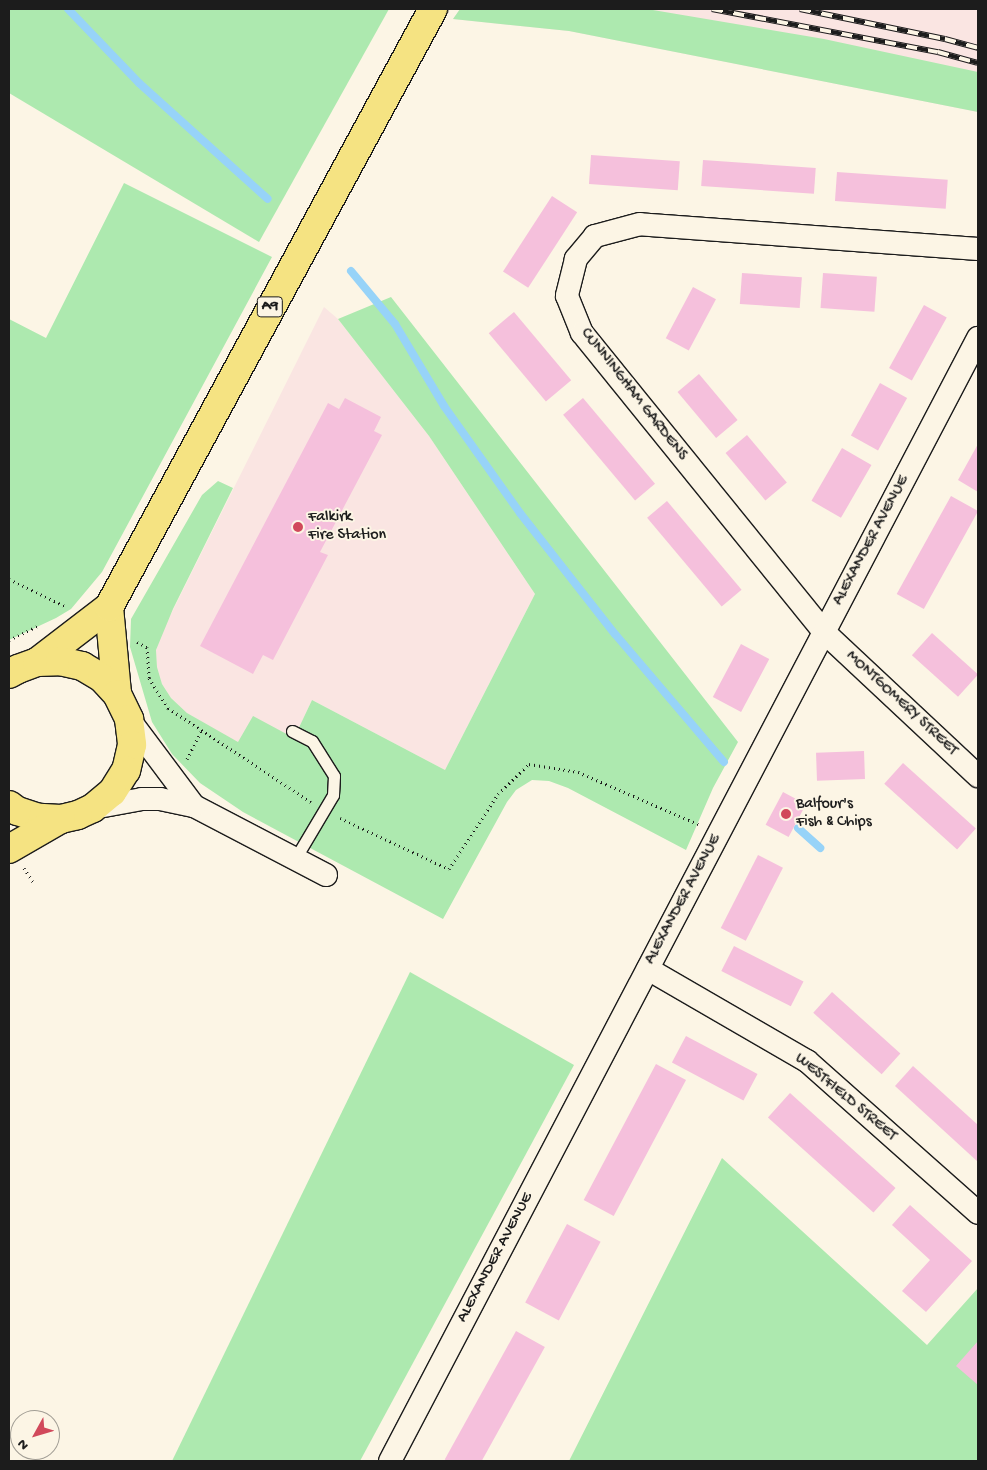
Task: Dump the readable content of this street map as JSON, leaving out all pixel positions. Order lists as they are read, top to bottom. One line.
{"streets":{"main road":["A9"],"street":["CUNNINGHAM GARDENS","ALEXANDER AVENUE","MONTGOMERY STREET","WESTFIELD STREET"]},"crossings":[["CUNNINGHAM GARDENS","ALEXANDER AVENUE"],["CUNNINGHAM GARDENS","MONTGOMERY STREET"],["ALEXANDER AVENUE","MONTGOMERY STREET"],["ALEXANDER AVENUE","WESTFIELD STREET"]],"places":["Falkirk Fire Station","Balfour's Fish & Chips"],"north":"bottom left"}
